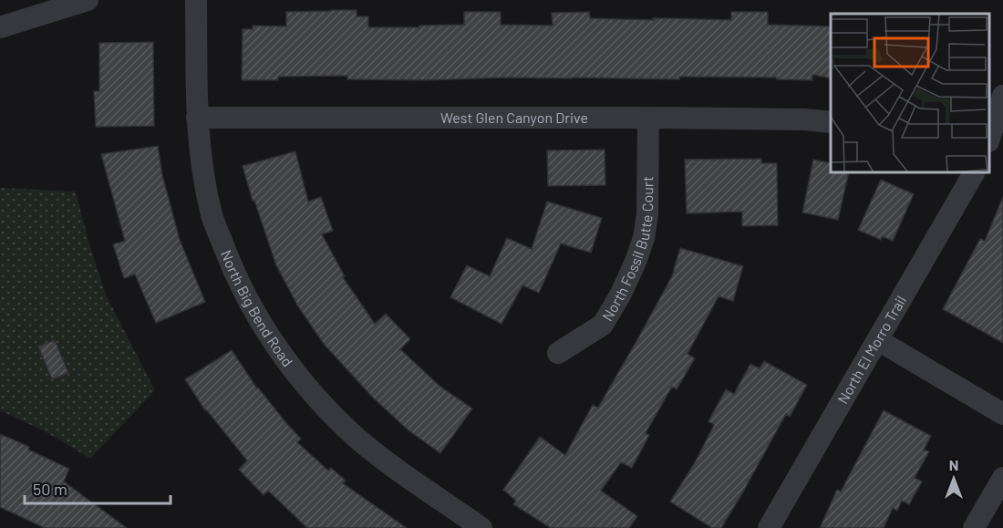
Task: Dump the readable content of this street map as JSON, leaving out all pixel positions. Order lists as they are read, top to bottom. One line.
{"streets":{"street":["West Glen Canyon Drive","North Fossil Butte Court","North Big Bend Road","North El Morro Trail"]},"crossings":[["West Glen Canyon Drive","North Fossil Butte Court"],["West Glen Canyon Drive","North Big Bend Road"]],"scale_bar":"50 m","north":"top"}
